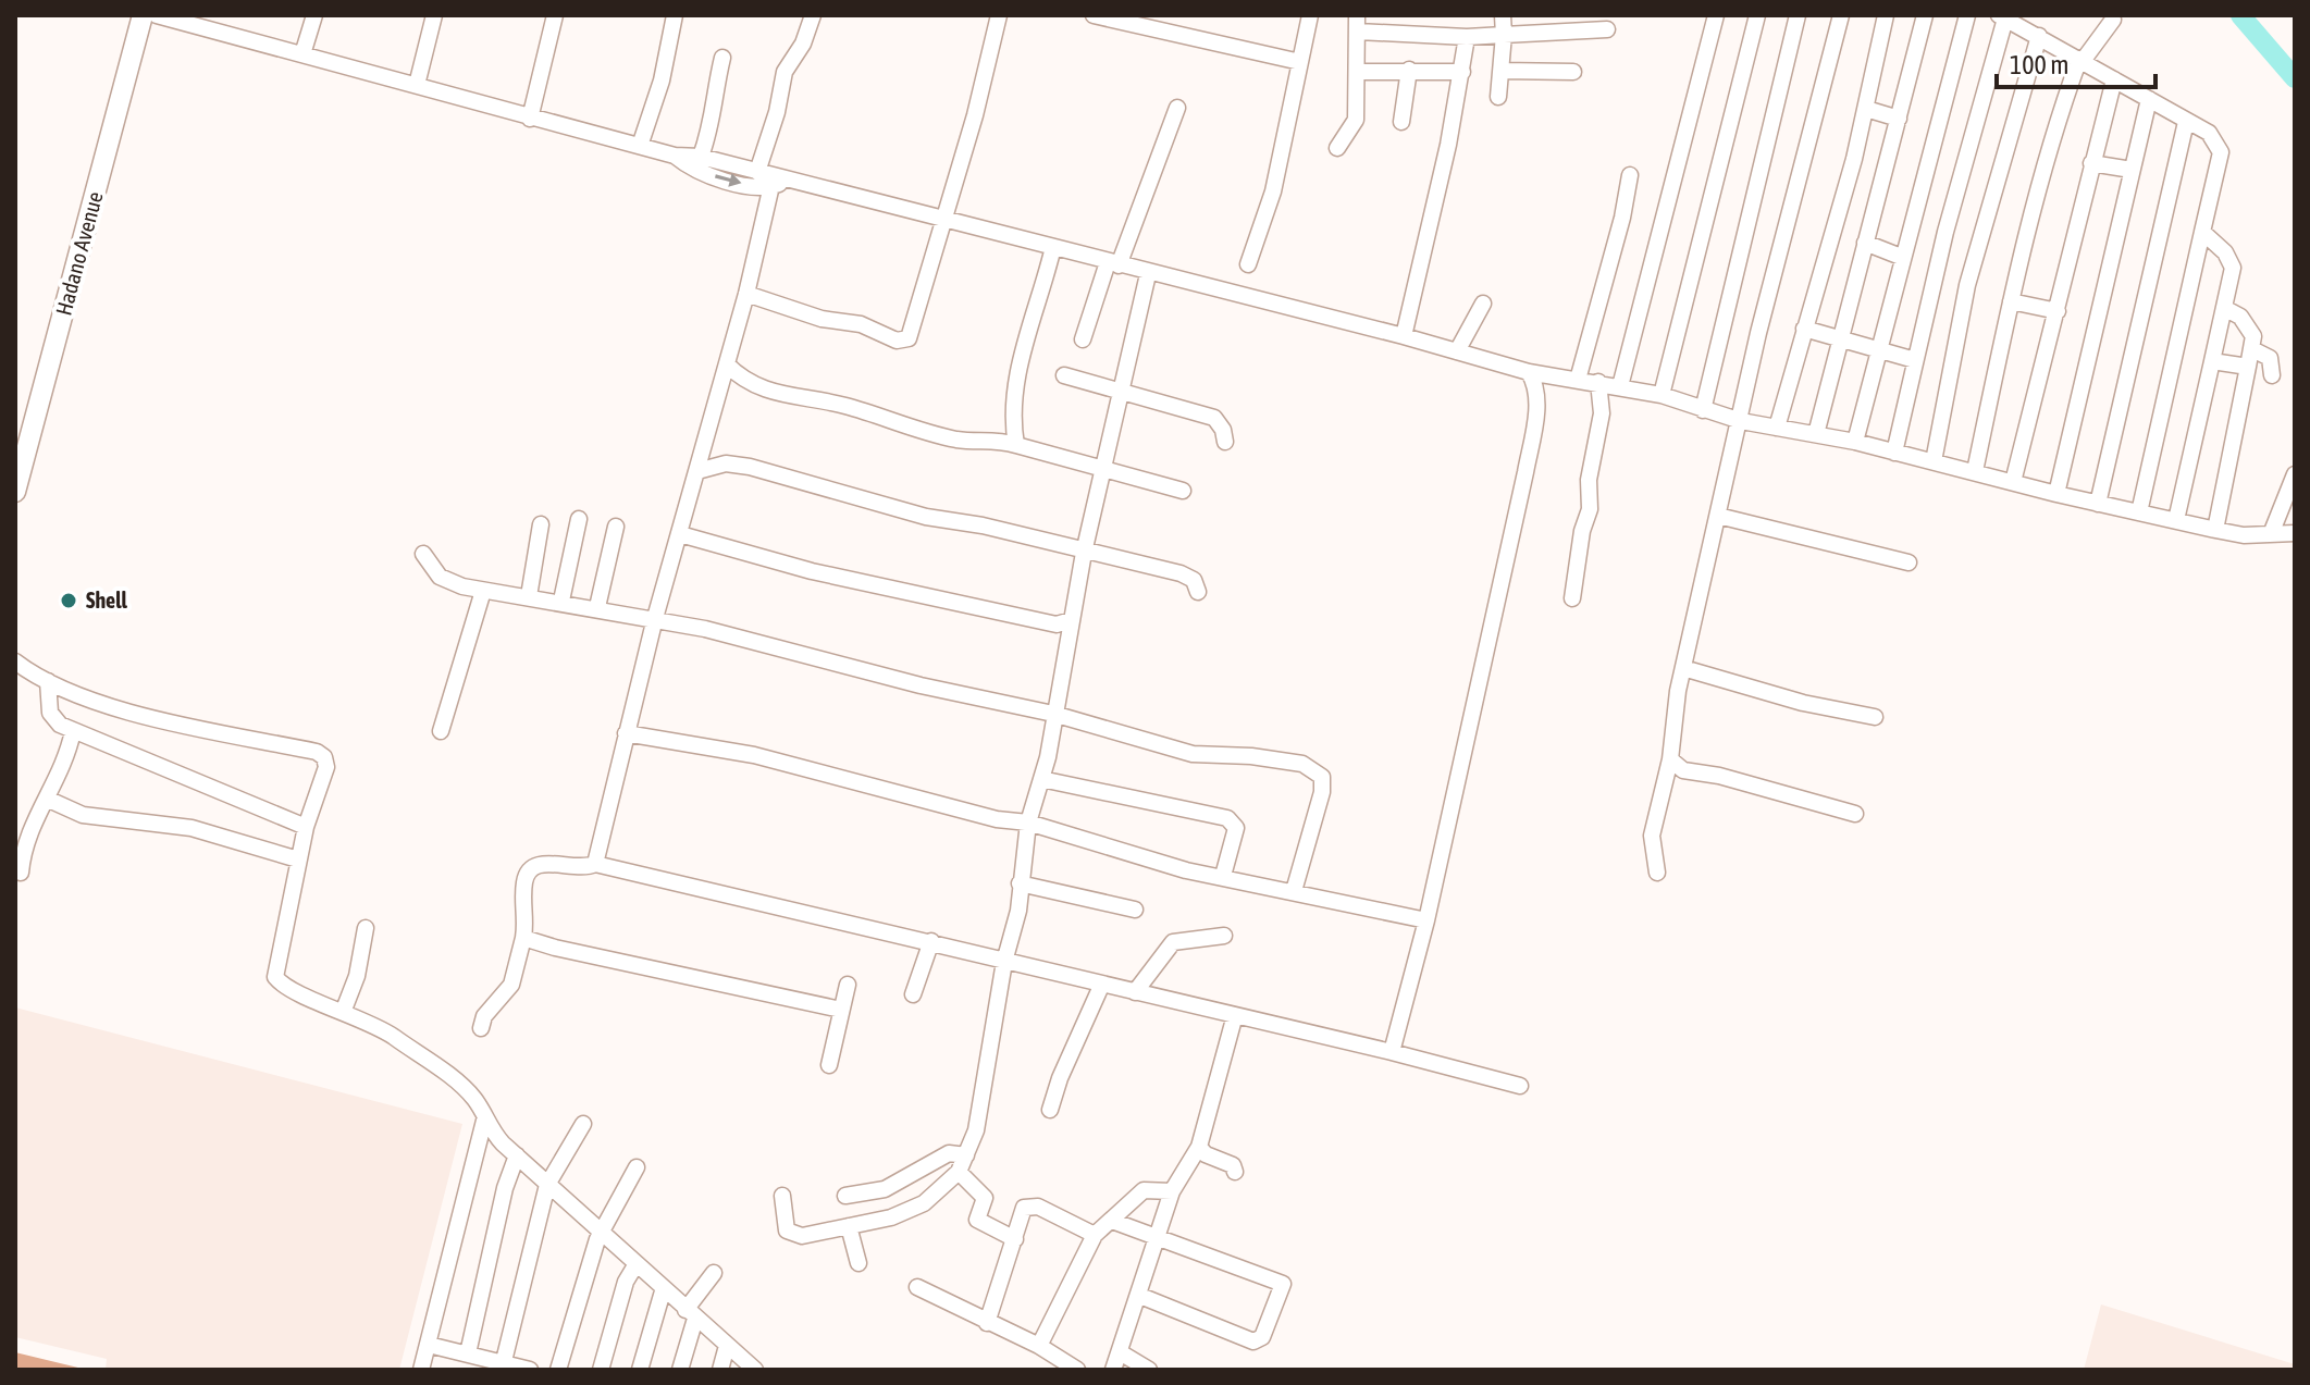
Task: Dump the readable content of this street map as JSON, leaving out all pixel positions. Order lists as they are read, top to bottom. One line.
{"streets":{"main road":["Hadano Avenue"]},"places":["Shell"],"scale_bar":"100 m"}
